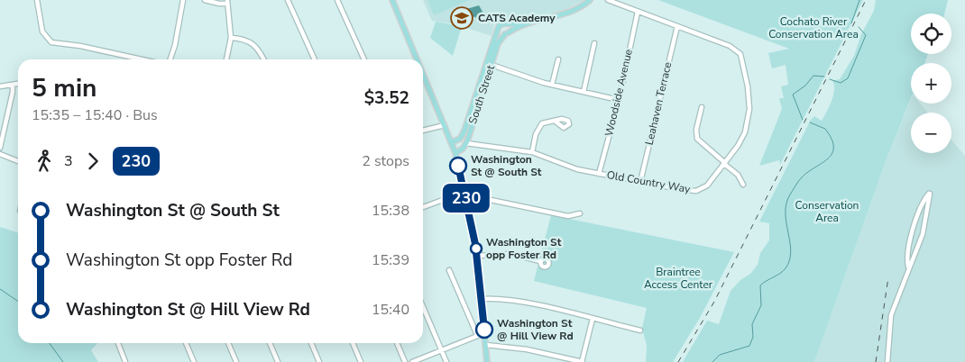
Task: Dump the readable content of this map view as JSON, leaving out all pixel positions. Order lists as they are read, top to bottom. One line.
{"streets":{"main road":["South Street"],"street":["Woodside Avenue","Leahaven Terrace","Old Country Way"]},"crossings":[["Woodside Avenue","Old Country Way"],["South Street","Old Country Way"],["Leahaven Terrace","Old Country Way"]],"parks":["Cochato River Conservation Area","Conservation Area","Braintree Access Center"],"places":{"school or university":["CATS Academy"],"other":["Washington St @ South St","Washington St opp Foster Rd","Washington St @ Hill View Rd"]},"lines":["bus line 230"],"page":{"on_map":"230","map_buttons":["+","−"],"heading":["5 min","15:35 – 15:40 · Bus","$3.52"],"legs":["3","230","2 stops"],"list":[{"name":"Washington St @ South St","value":"15:38"},{"name":"Washington St opp Foster Rd","value":"15:39"},{"name":"Washington St @ Hill View Rd","value":"15:40"}]}}
